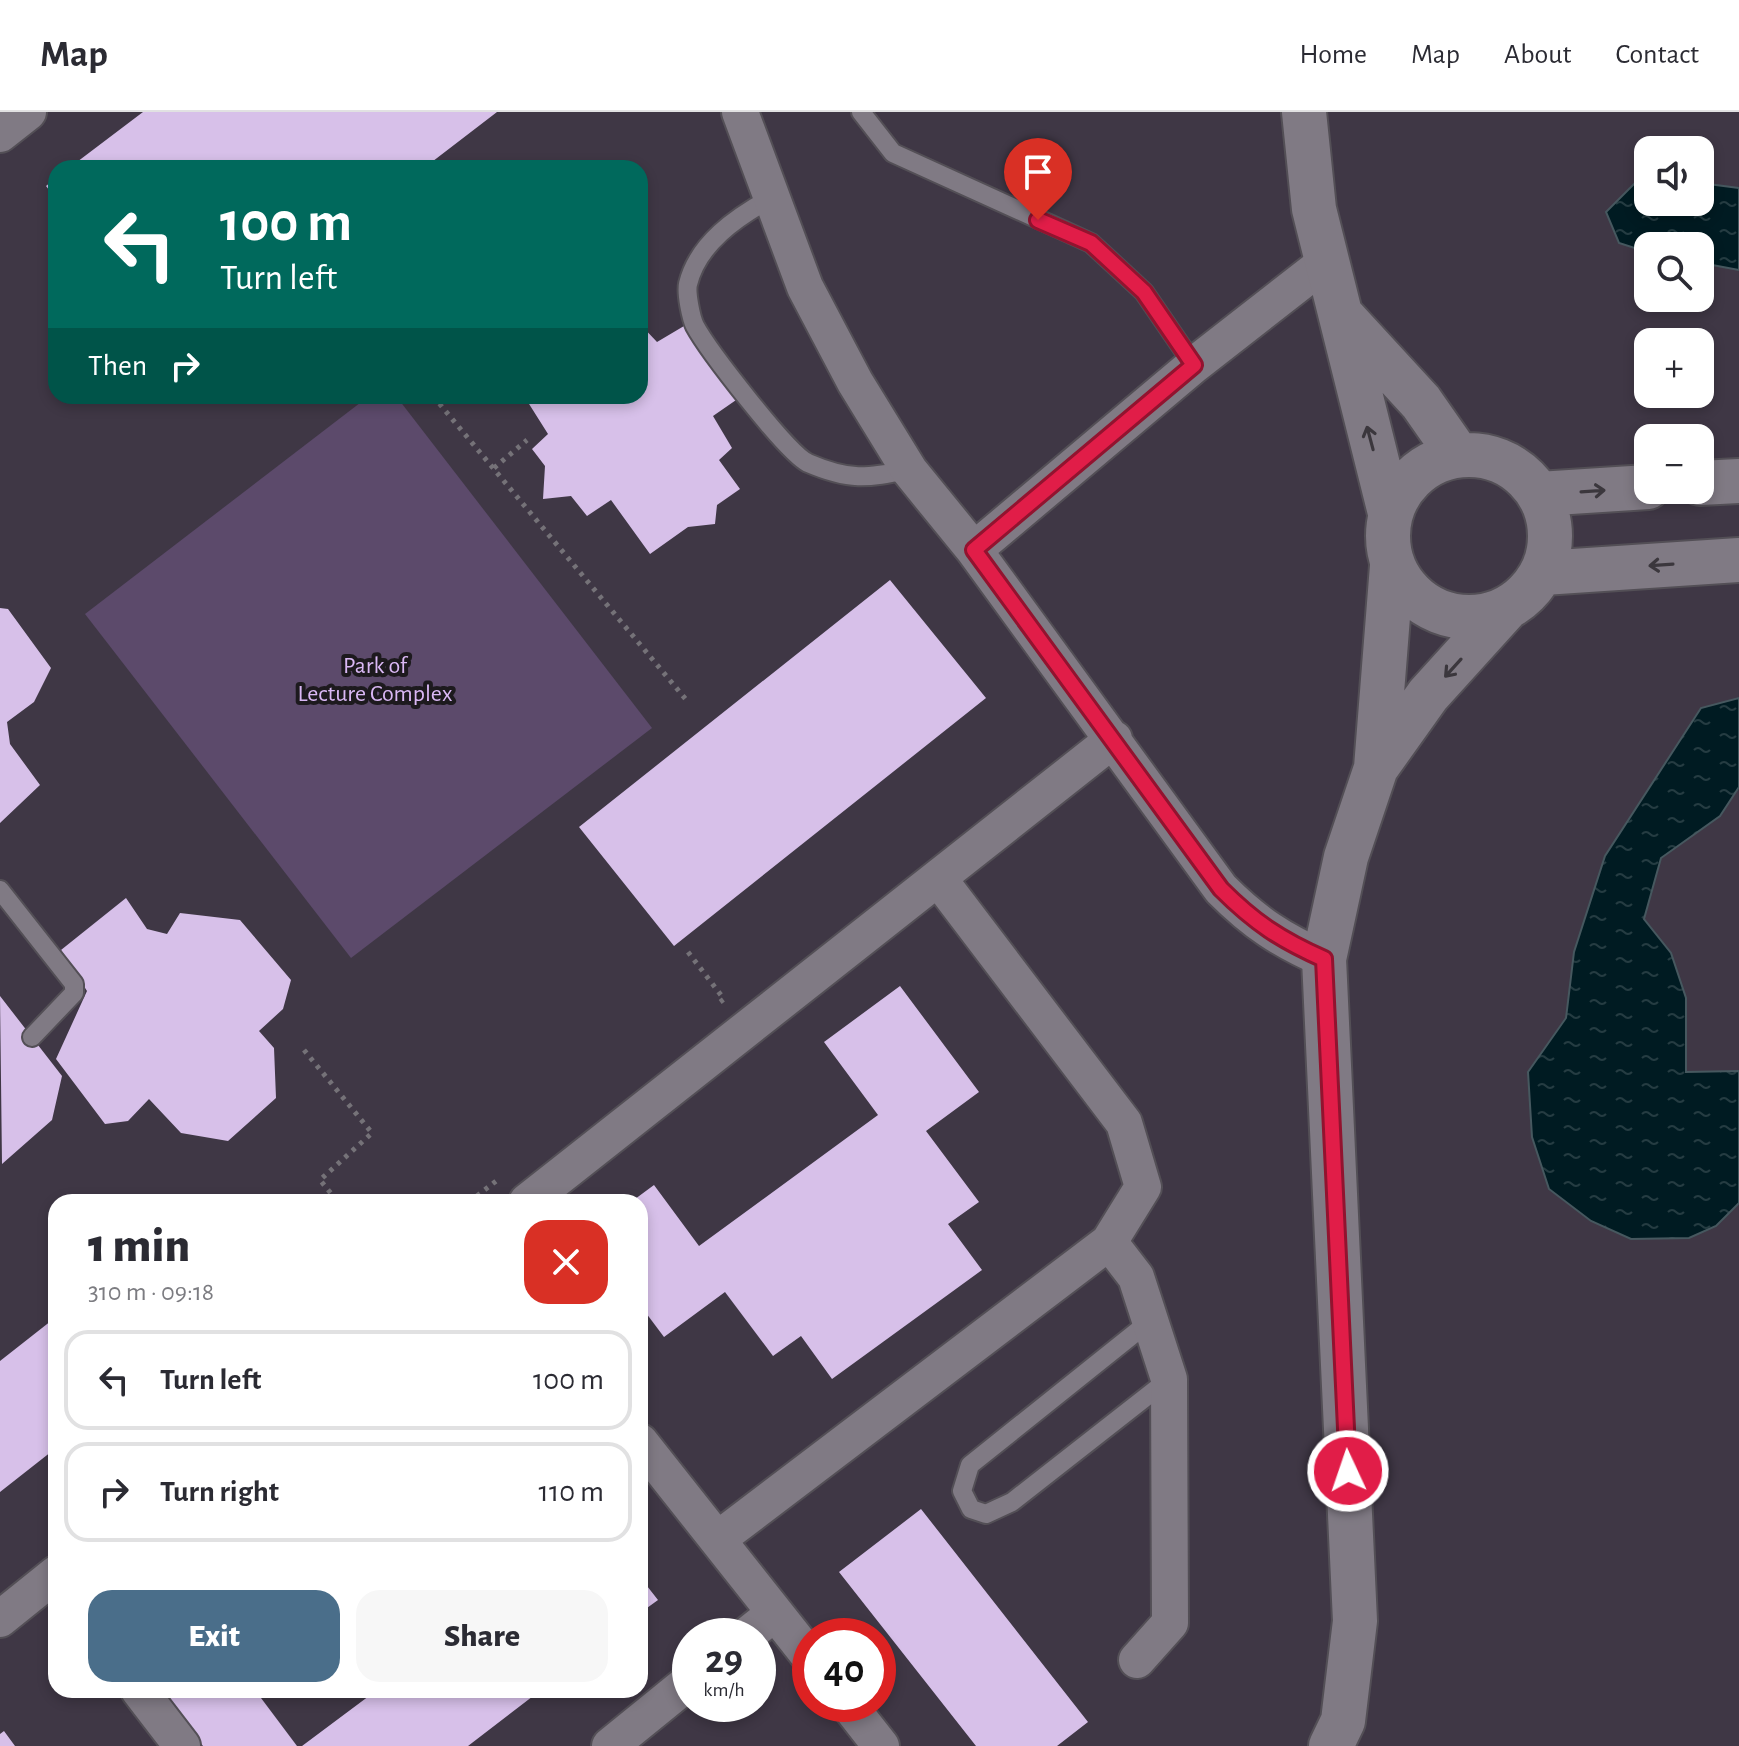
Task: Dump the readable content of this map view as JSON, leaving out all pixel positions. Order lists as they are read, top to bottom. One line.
{"parks":["Park of Lecture Complex"],"page":{"header":"Map","nav":["Home","Map","About","Contact"],"map_buttons":["+","−"],"turn":["100 m","Turn left"],"then":"Then","heading":["1 min","310 m · 09:18"],"list":[{"name":"Turn left","value":"100 m"},{"name":"Turn right","value":"110 m"}],"buttons":["Exit","Share"],"speed":"29 km/h","limit":"40"}}
